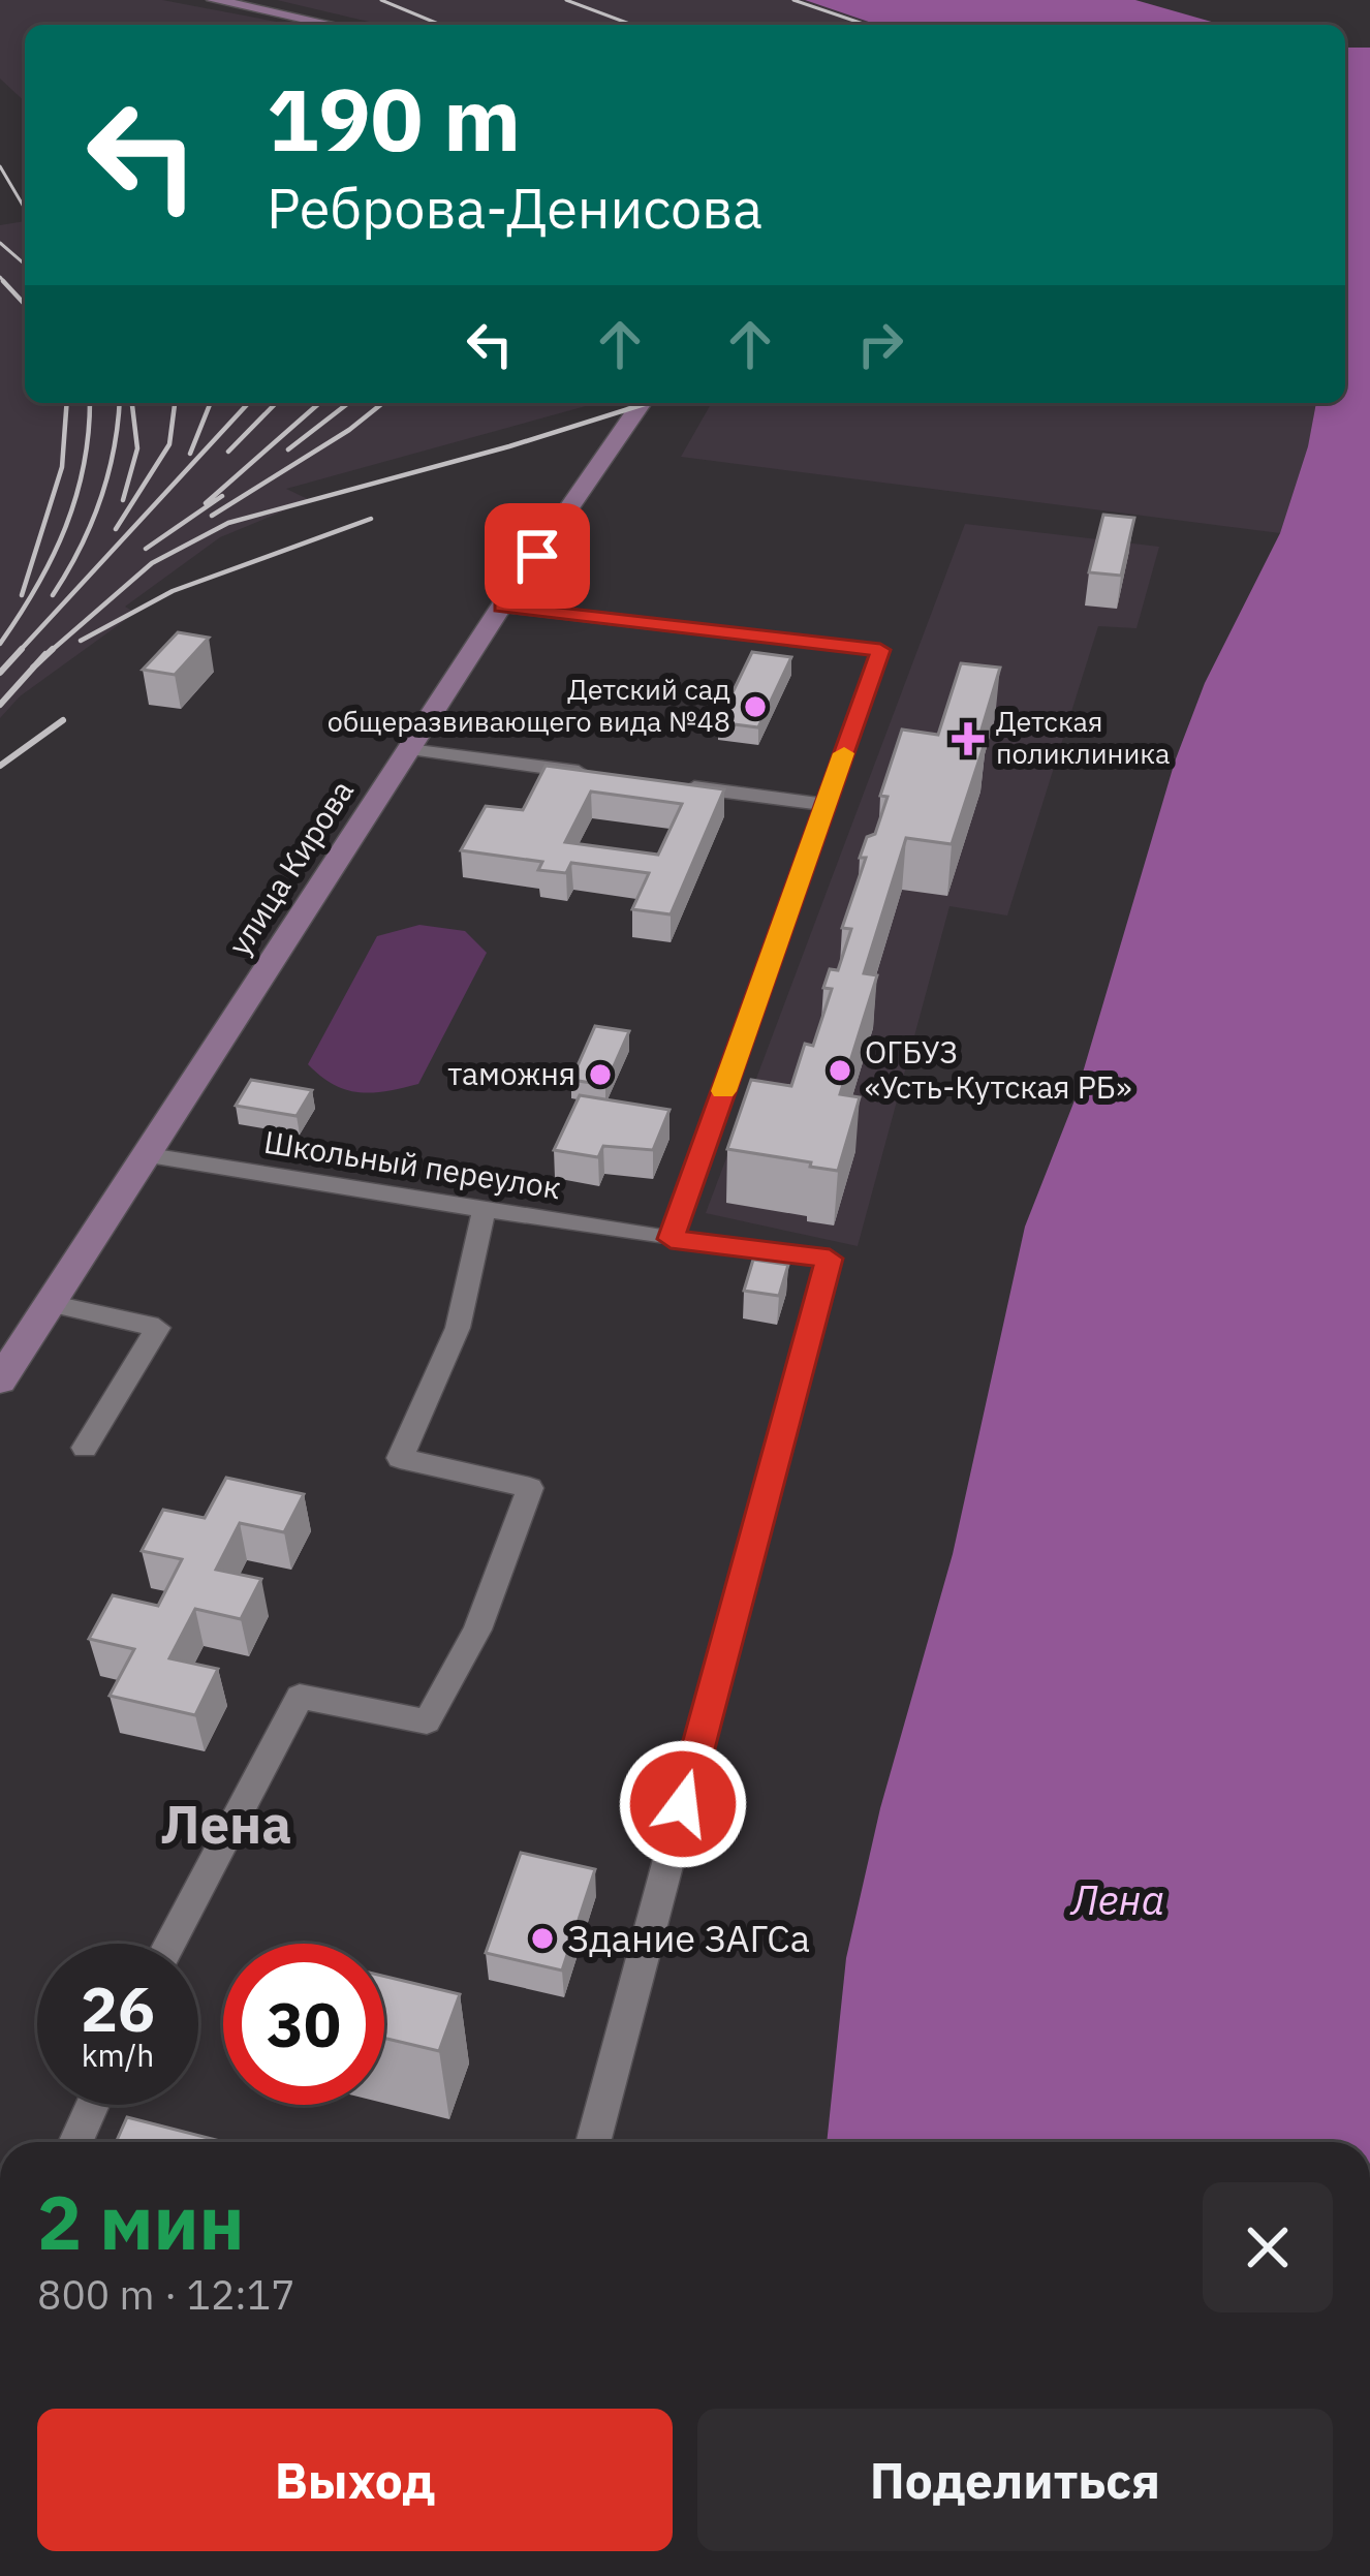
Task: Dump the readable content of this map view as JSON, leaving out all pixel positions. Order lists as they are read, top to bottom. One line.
{"streets":{"main road":["улица Кирова"],"street":["Школьный переулок"]},"crossings":[["улица Кирова","Школьный переулок"]],"districts":["Лена"],"water":["Лена"],"places":{"other":["Детский сад общеразвивающего вида №48","ОГБУЗ «Усть-Кутская РБ»","таможня","Здание ЗАГСа"],"health":["Детская поликлиника"]},"page":{"turn":["190 m","Реброва-Денисова"],"speed":"26 km/h","limit":"30","heading":["2 мин","800 m · 12:17"],"buttons":["Выход","Поделиться"]}}
